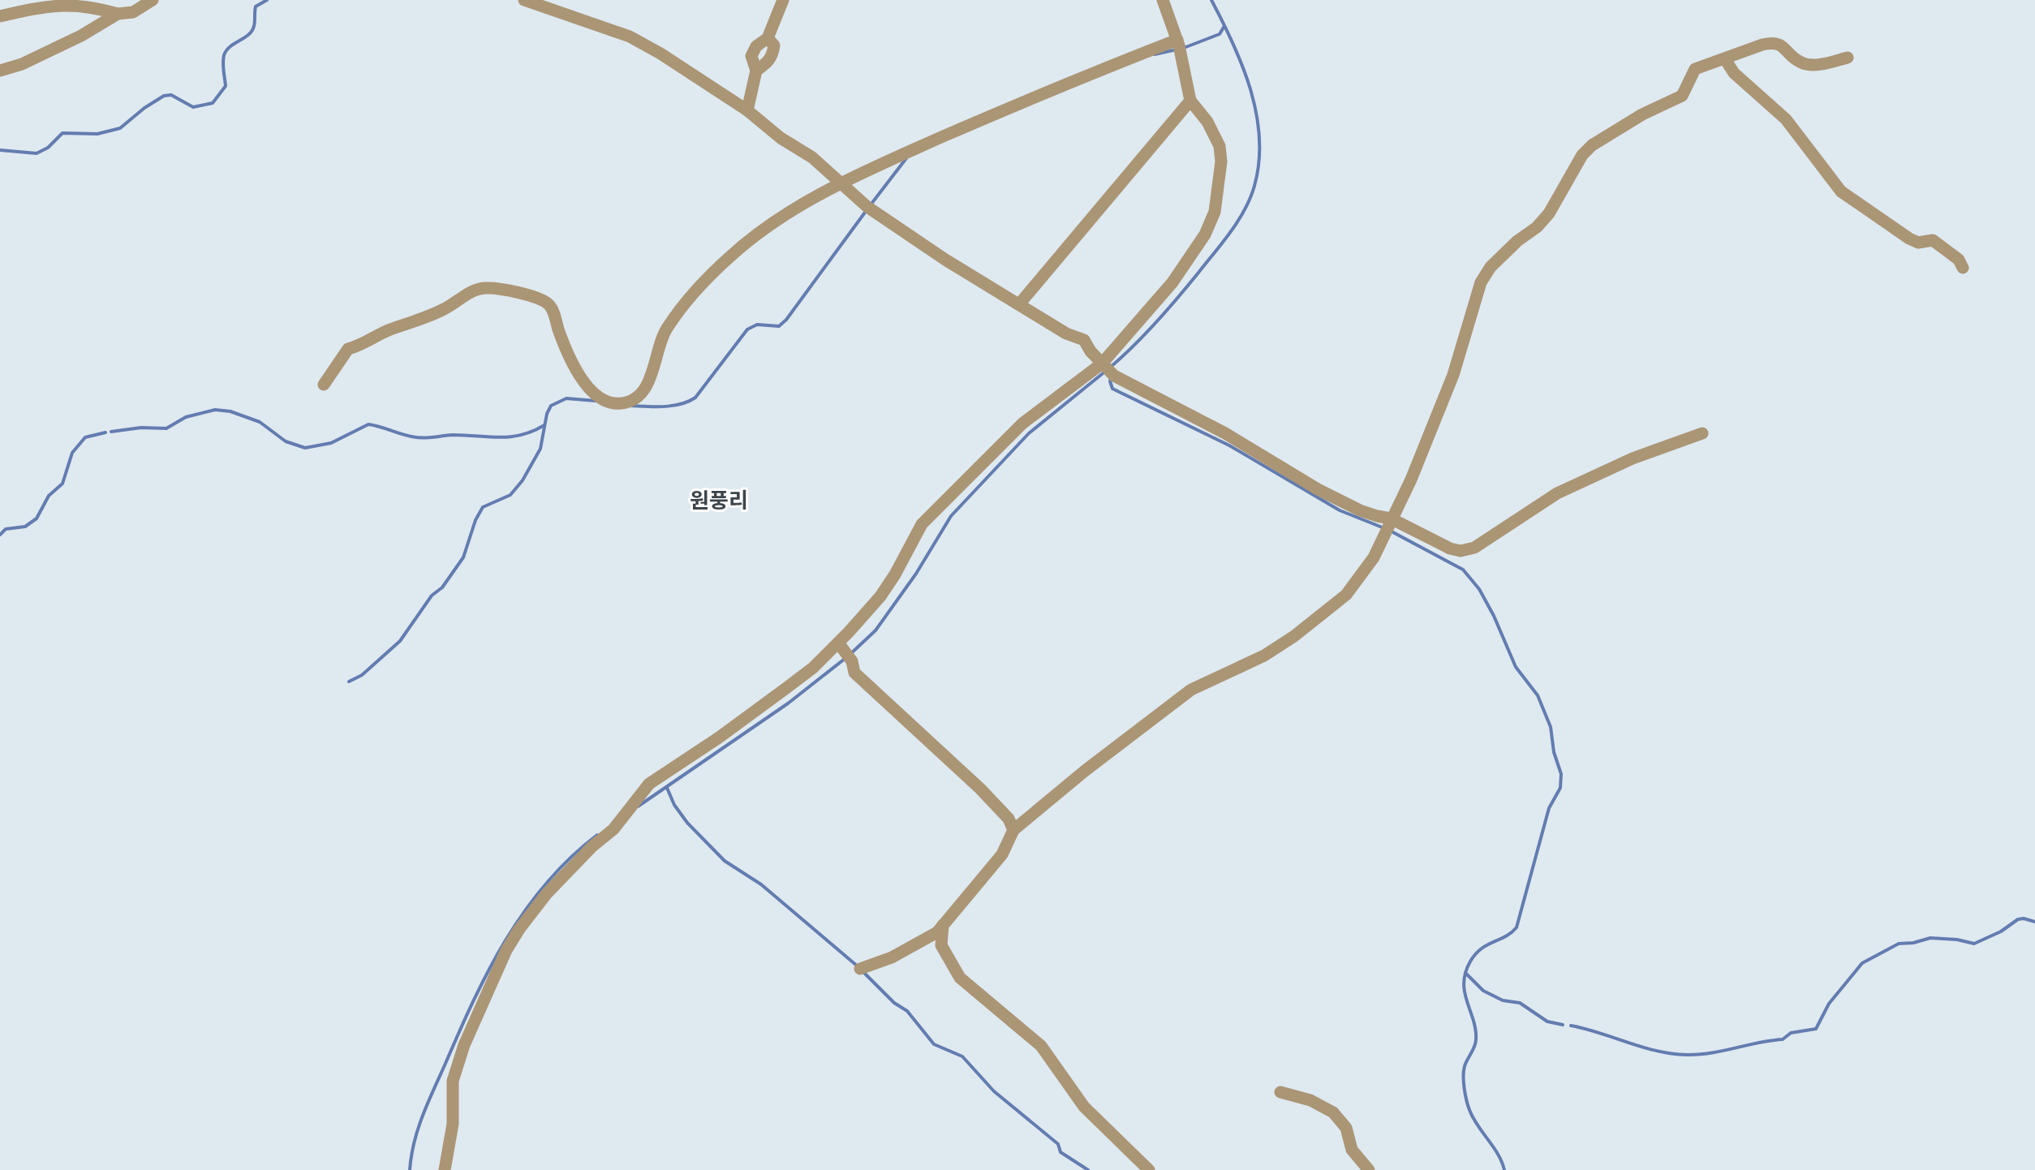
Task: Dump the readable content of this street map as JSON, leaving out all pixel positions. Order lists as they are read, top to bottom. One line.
{"districts":["원풍리"]}
